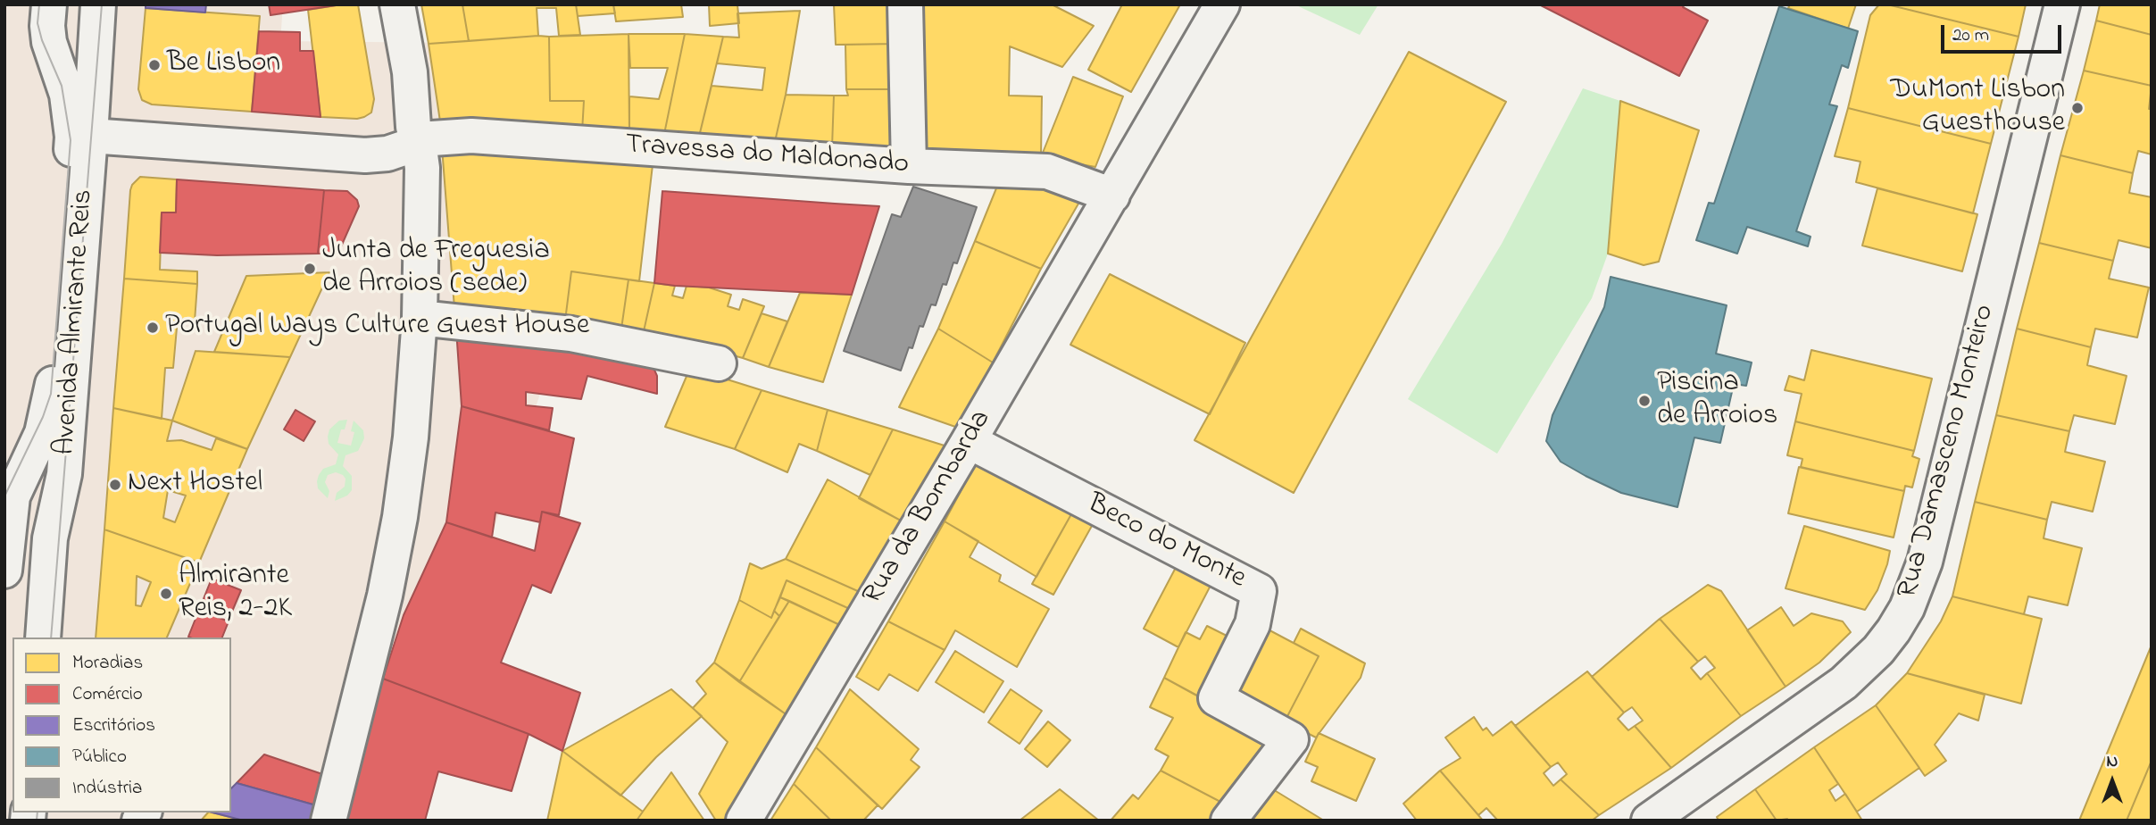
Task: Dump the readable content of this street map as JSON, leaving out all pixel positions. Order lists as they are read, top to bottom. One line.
{"streets":{"street":["Travessa do Maldonado","Avenida Almirante Reis","Rua Damasceno Monteiro","Rua da Bombarda","Beco do Monte"]},"crossings":[["Travessa do Maldonado","Avenida Almirante Reis"],["Travessa do Maldonado","Rua da Bombarda"],["Rua da Bombarda","Beco do Monte"]],"places":["Be Lisbon","DuMont Lisbon Guesthouse","Junta de Freguesia de Arroios (sede)","Portugal Ways Culture Guest House","Piscina de Arroios","Next Hostel","Almirante Reis, 2-2K"],"legend":["Moradias","Comércio","Escritórios","Público","Indústria"],"scale_bar":"20 m","north":"top"}
